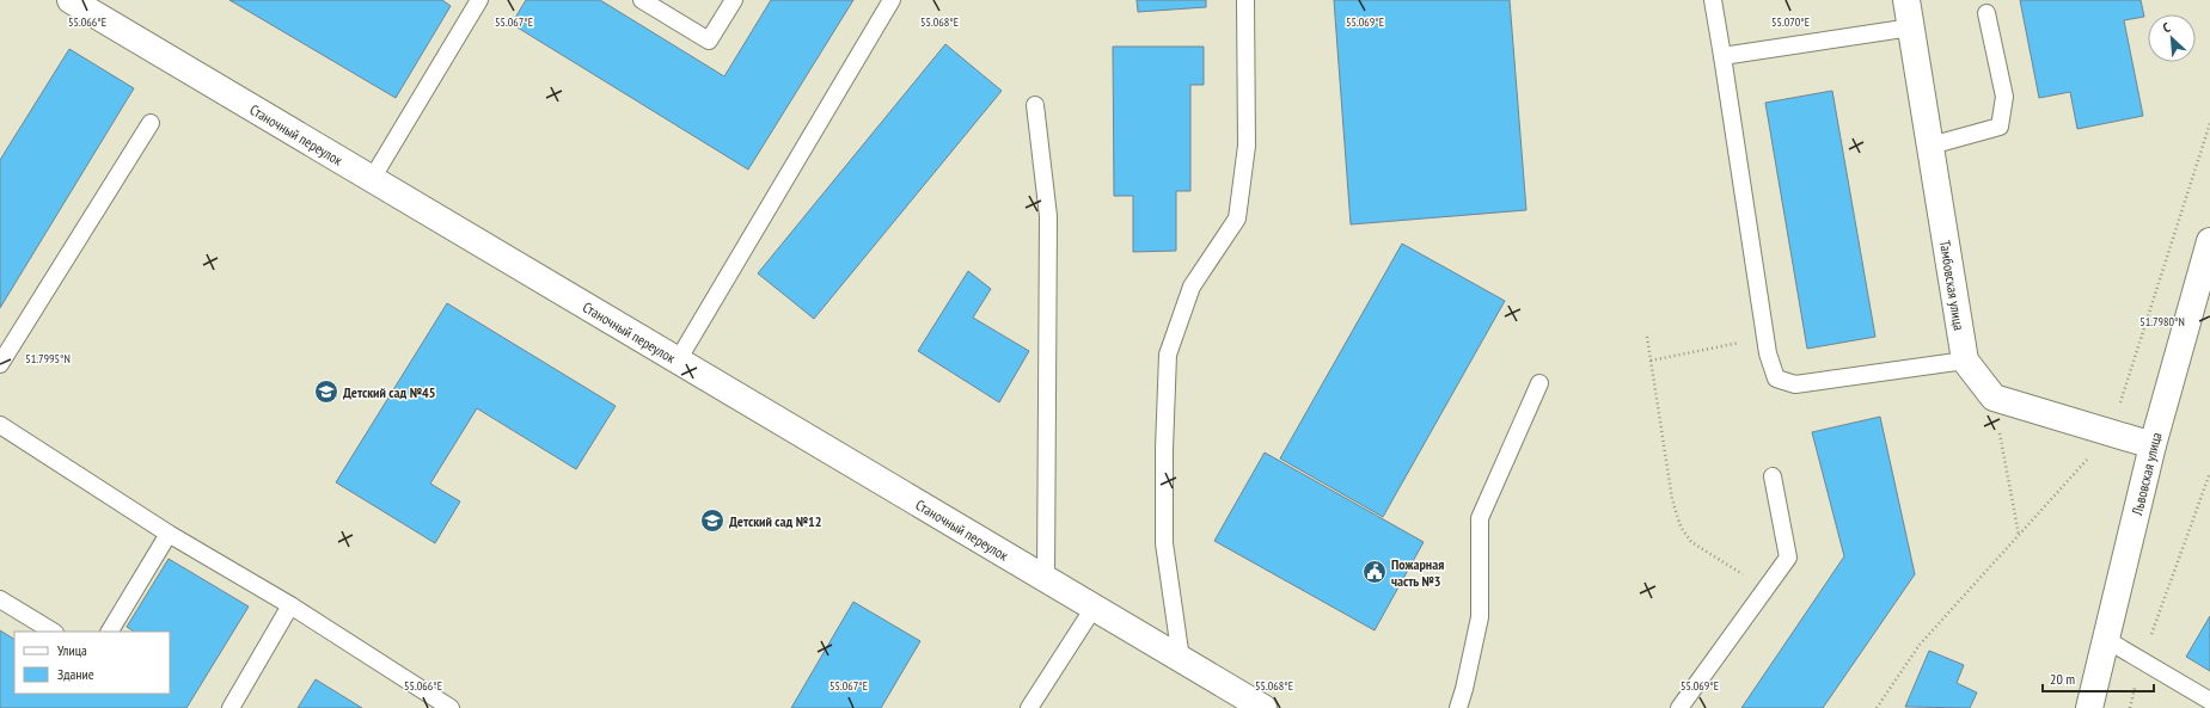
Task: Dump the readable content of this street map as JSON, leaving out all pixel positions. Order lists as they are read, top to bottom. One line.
{"streets":{"main road":["Станочный переулок","Тамбовская улица","Львовская улица"]},"places":{"school or university":["Детский сад №45","Детский сад №12"],"public building":["Пожарная часть №3"]},"legend":["Улица","Здание"],"scale_bar":"20 m","north":"top left","coordinates":["55.066°E","55.067°E","55.068°E","55.069°E","55.070°E","51.7980°N","51.7995°N"]}
